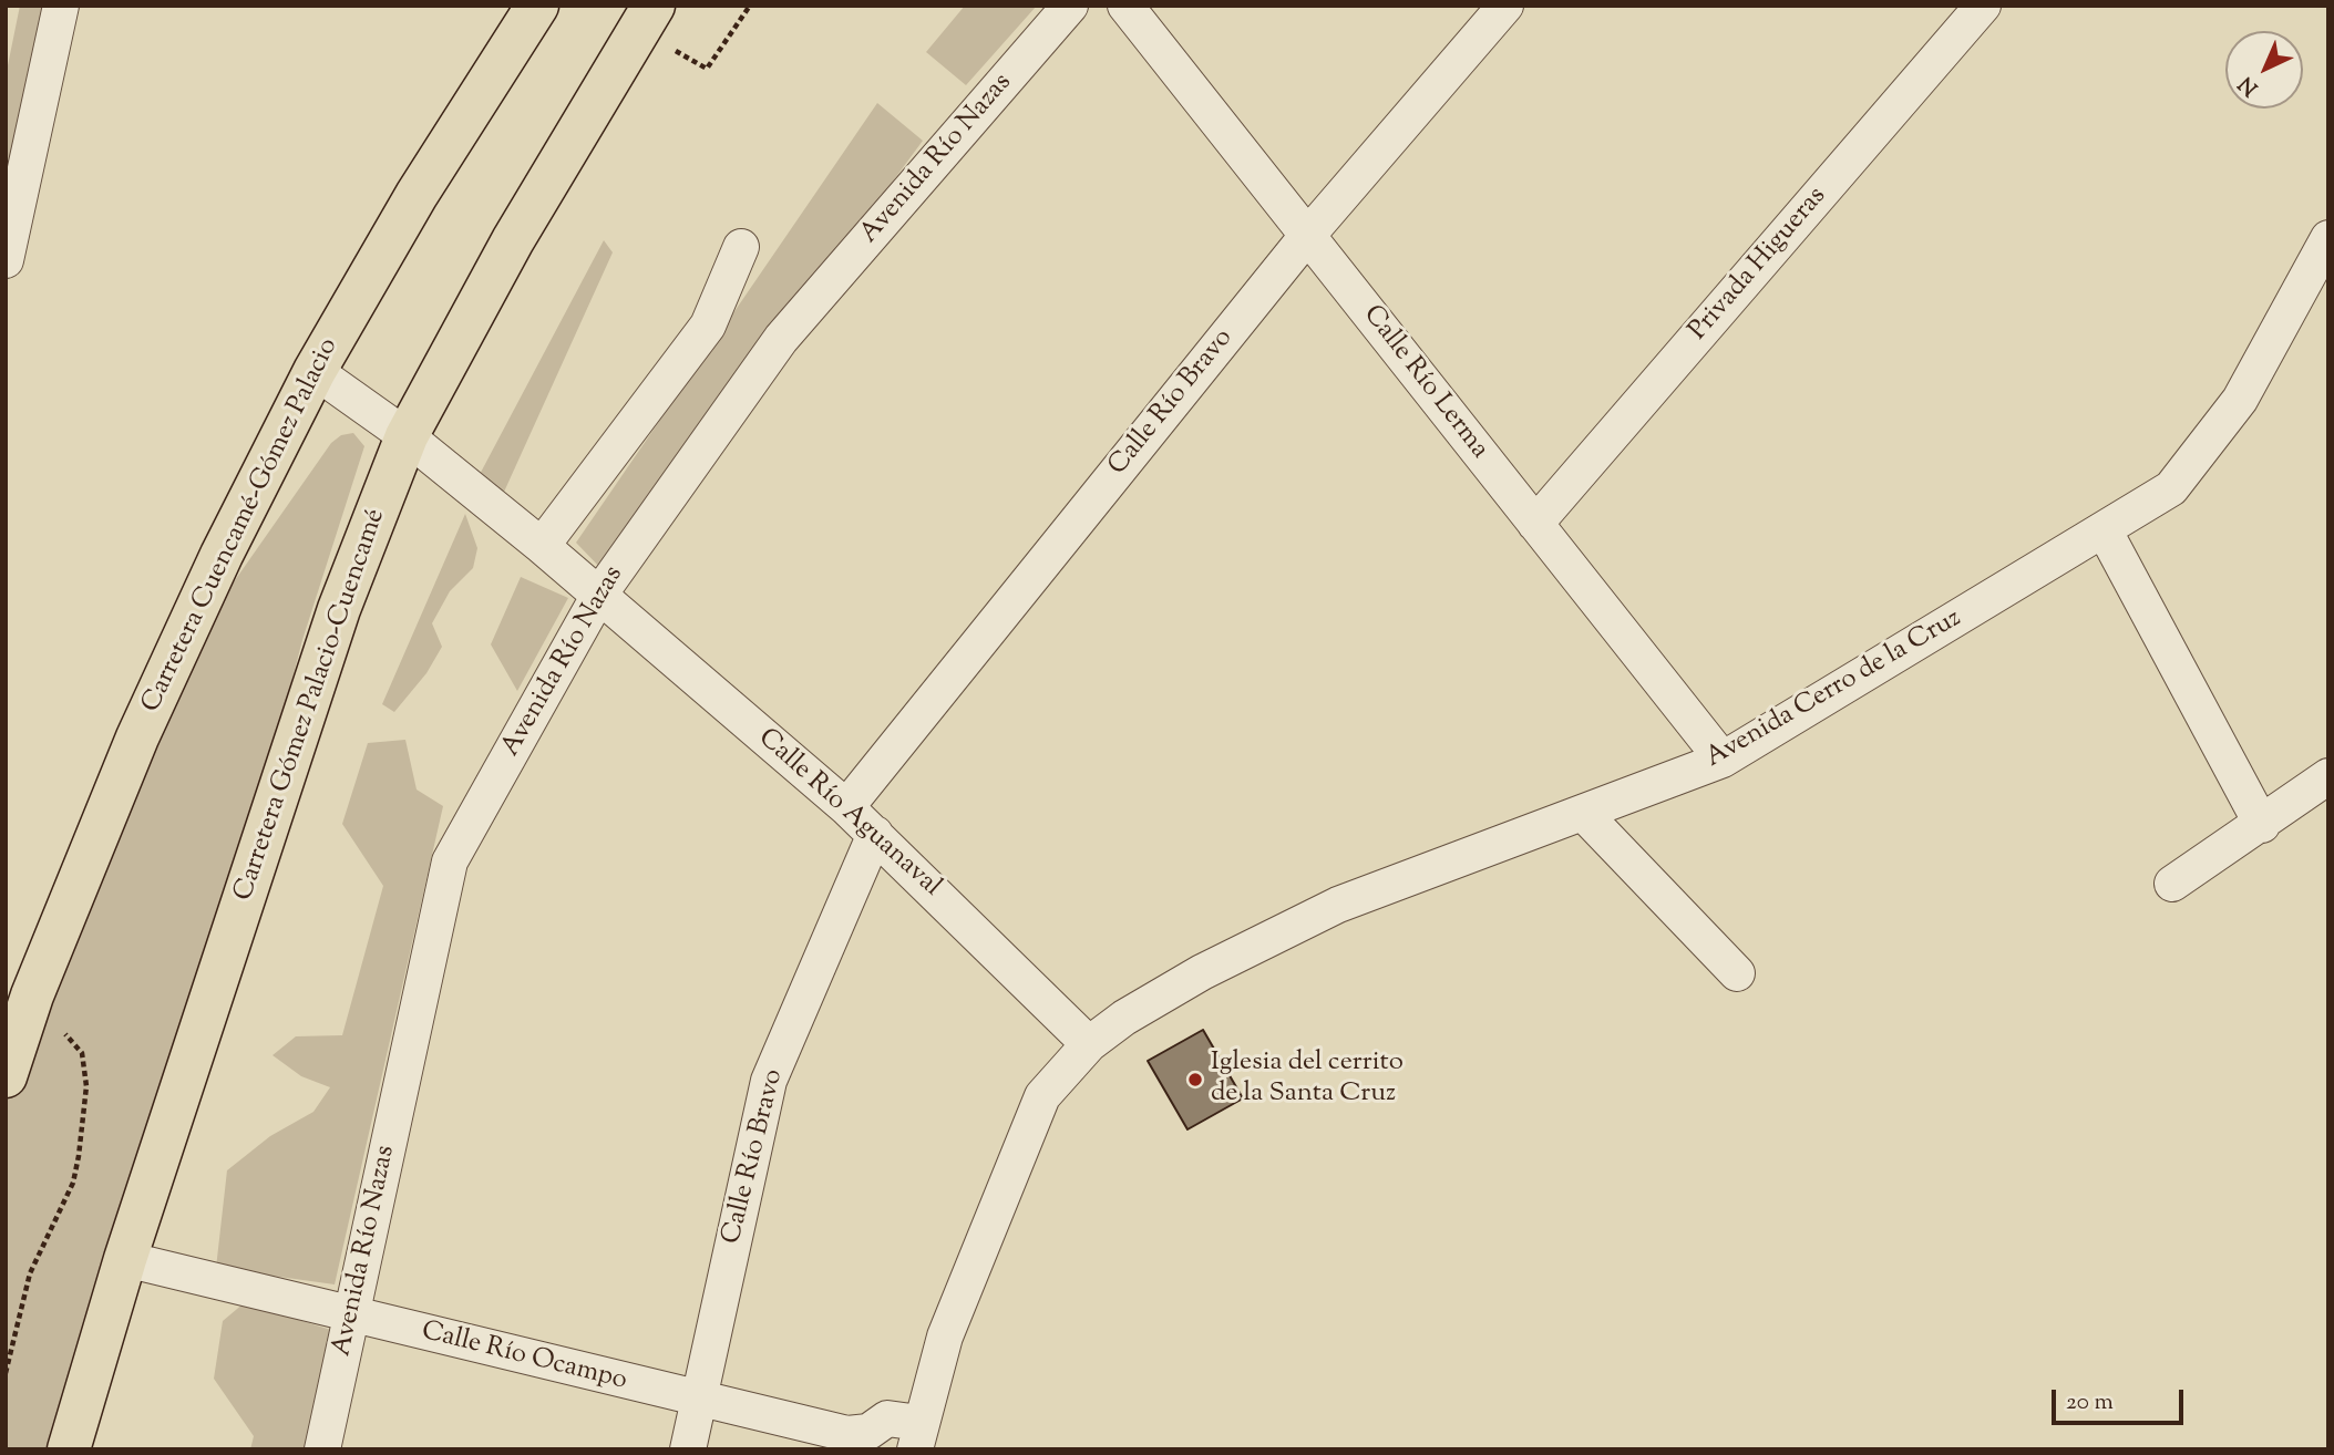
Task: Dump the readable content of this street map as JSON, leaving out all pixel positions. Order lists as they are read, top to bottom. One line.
{"streets":{"highway":["Carretera Cuencamé-Gómez Palacio","Carretera Gómez Palacio-Cuencamé"],"street":["Avenida Río Nazas","Privada Higueras","Calle Río Lerma","Calle Río Bravo","Avenida Cerro de la Cruz","Calle Río Aguanaval","Calle Río Ocampo"]},"crossings":[["Avenida Río Nazas","Calle Río Aguanaval"],["Avenida Río Nazas","Calle Río Ocampo"],["Privada Higueras","Calle Río Lerma"],["Calle Río Lerma","Calle Río Bravo"],["Calle Río Lerma","Avenida Cerro de la Cruz"],["Calle Río Bravo","Calle Río Aguanaval"],["Calle Río Bravo","Calle Río Ocampo"],["Carretera Cuencamé-Gómez Palacio","Calle Río Aguanaval"],["Avenida Cerro de la Cruz","Calle Río Aguanaval"],["Avenida Cerro de la Cruz","Calle Río Ocampo"],["Carretera Gómez Palacio-Cuencamé","Calle Río Aguanaval"],["Carretera Gómez Palacio-Cuencamé","Calle Río Ocampo"]],"places":["Iglesia del cerrito de la Santa Cruz"],"scale_bar":"20 m","north":"bottom left"}
